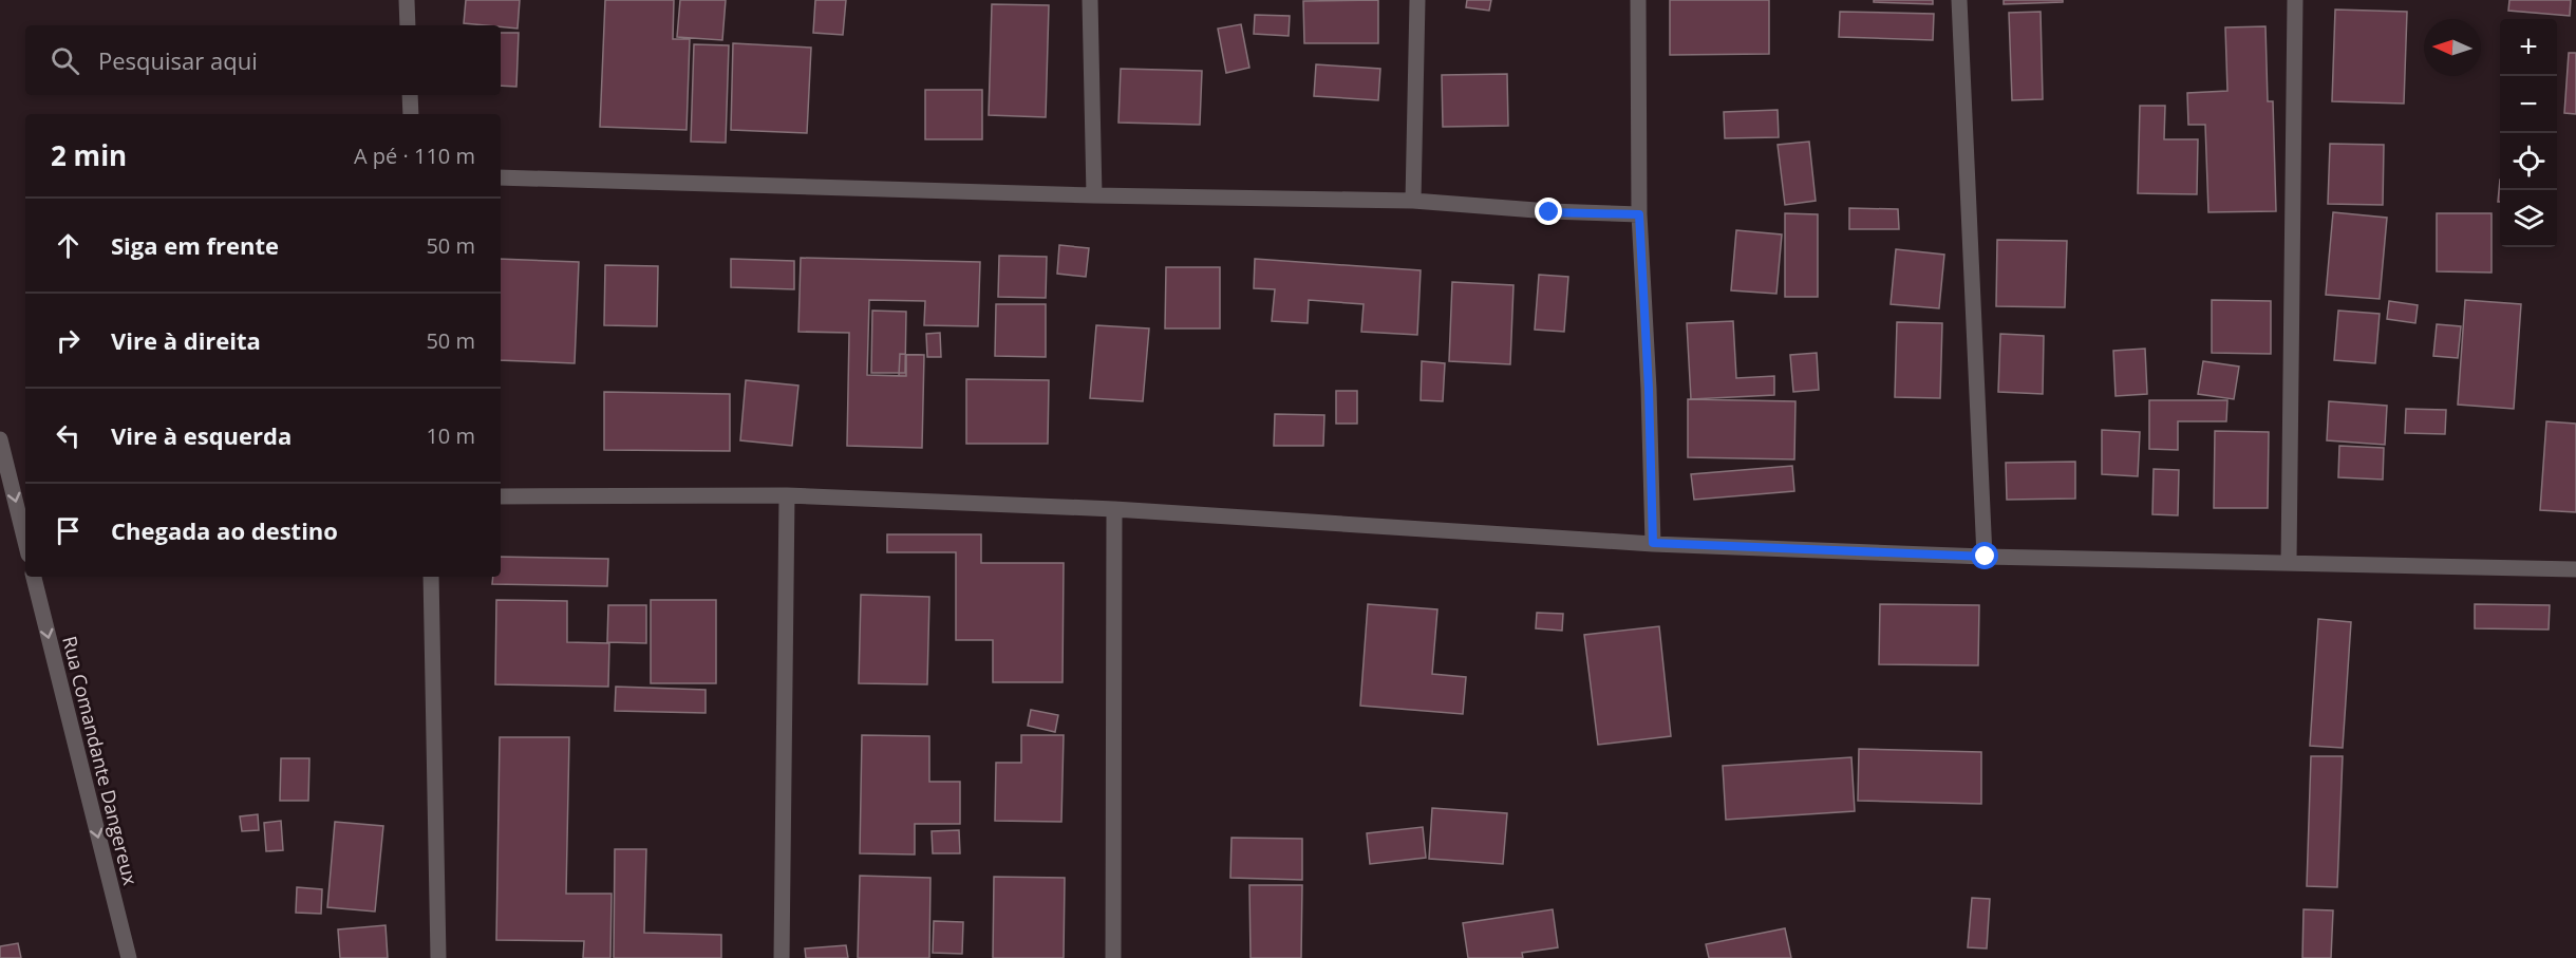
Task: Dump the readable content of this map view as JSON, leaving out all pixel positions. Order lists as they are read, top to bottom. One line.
{"streets":{"street":["Rua Comandante Dangereux"]},"one_way":["Rua Comandante Dangereux"],"north":"left","page":{"map_buttons":["+","−"],"search":"Pesquisar aqui","heading":["2 min","A pé · 110 m"],"list":[["Siga em frente","50 m"],["Vire à direita","50 m"],["Vire à esquerda","10 m"],"Chegada ao destino"]}}
